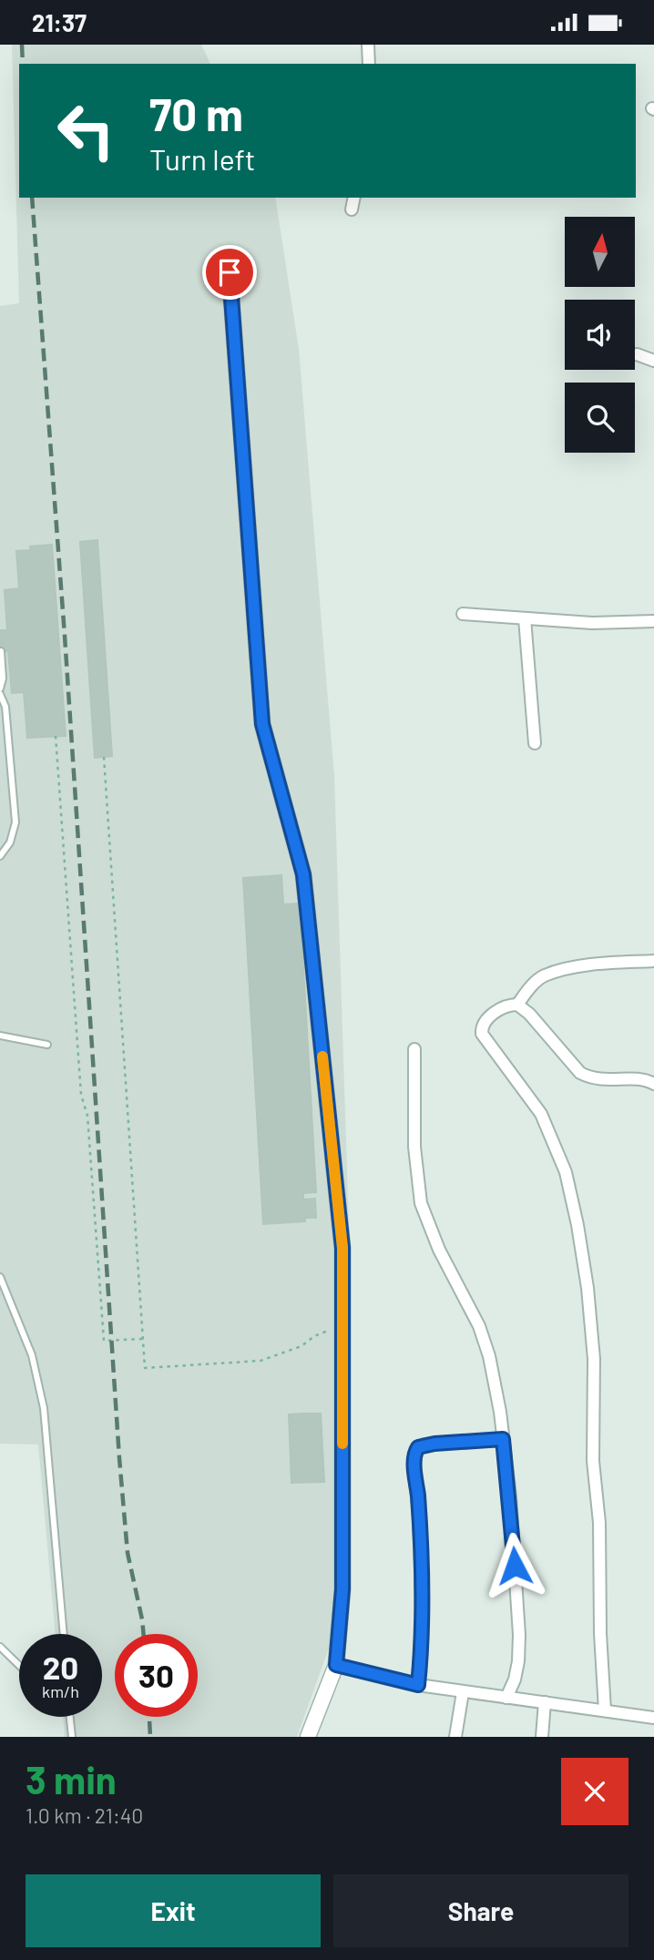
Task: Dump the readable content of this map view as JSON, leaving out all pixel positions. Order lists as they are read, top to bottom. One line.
{"north":"top","page":{"status":"21:37","turn":["70 m","Turn left"],"speed":"20 km/h","limit":"30","heading":["3 min","1.0 km · 21:40"],"buttons":["Exit","Share"]}}
